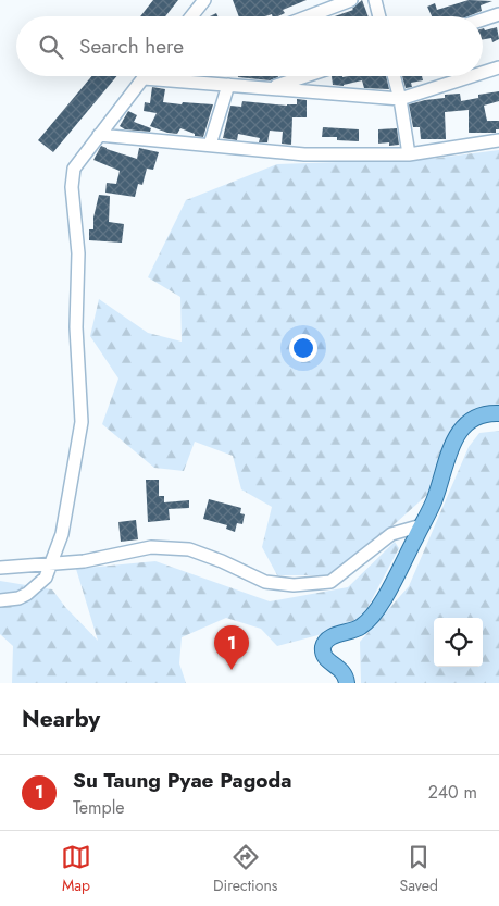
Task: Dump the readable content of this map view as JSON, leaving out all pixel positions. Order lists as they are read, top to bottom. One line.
{"page":{"search":"Search here","pins":"1","heading":"Nearby","list":[{"mark":"1","name":"Su Taung Pyae Pagoda","note":"Temple","value":"240 m"}],"nav":["Map","Directions","Saved"]}}
